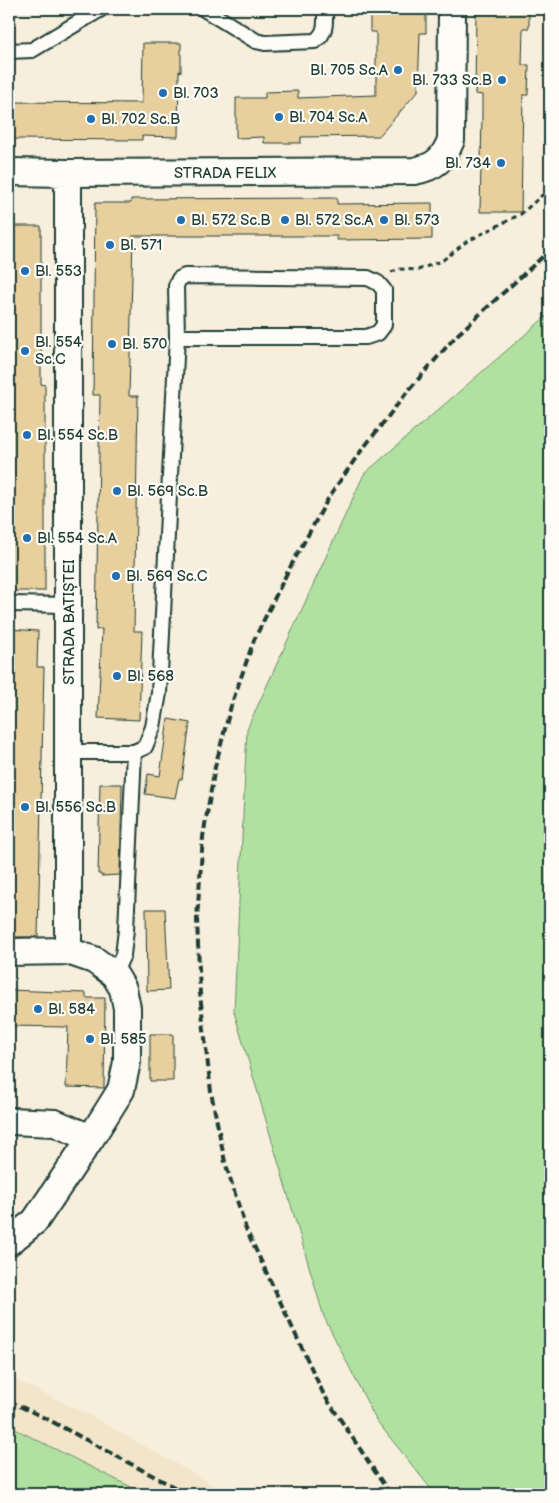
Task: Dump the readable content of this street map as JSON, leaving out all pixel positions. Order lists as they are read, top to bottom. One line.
{"streets":{"street":["STRADA FELIX","STRADA BATIȘTEI"]},"crossings":[["STRADA FELIX","STRADA BATIȘTEI"]],"places":["Bl. 705 Sc.A","Bl. 733 Sc.B","Bl. 703","Bl. 704 Sc.A","Bl. 702 Sc.B","Bl. 734","Bl. 572 Sc.B","Bl. 572 Sc.A","Bl. 573","Bl. 571","Bl. 553","Bl. 570","Bl. 554 Sc.C","Bl. 554 Sc.B","Bl. 569 Sc.B","Bl. 554 Sc.A","Bl. 569 Sc.C","Bl. 568","Bl. 556 Sc.B","Bl. 584","Bl. 585"]}
